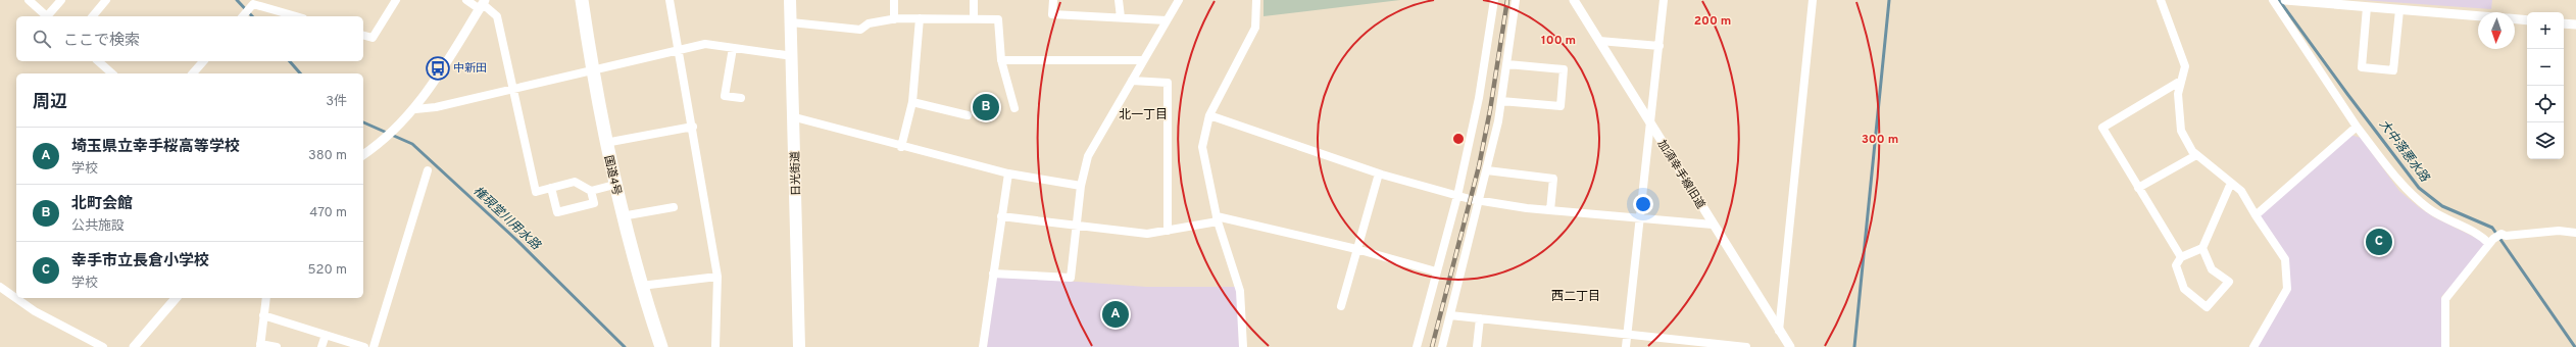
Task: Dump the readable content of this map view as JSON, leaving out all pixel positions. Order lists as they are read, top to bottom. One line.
{"streets":{"highway":["国道4号"],"main road":["日光街道"],"street":["加須幸手線旧道"]},"districts":["北一丁目","西二丁目"],"water":["大中落悪水路","権現堂川用水路"],"places":{"bus stop":["中新田"]},"north":"bottom","page":{"map_buttons":["+","−"],"search":"ここで検索","heading":["周辺","3件"],"pins":["B","C","A"],"list":[{"mark":"A","name":"埼玉県立幸手桜高等学校","note":"学校","value":"380 m"},{"mark":"B","name":"北町会館","note":"公共施設","value":"470 m"},{"mark":"C","name":"幸手市立長倉小学校","note":"学校","value":"520 m"}]},"rings":["200 m","100 m","300 m"]}
